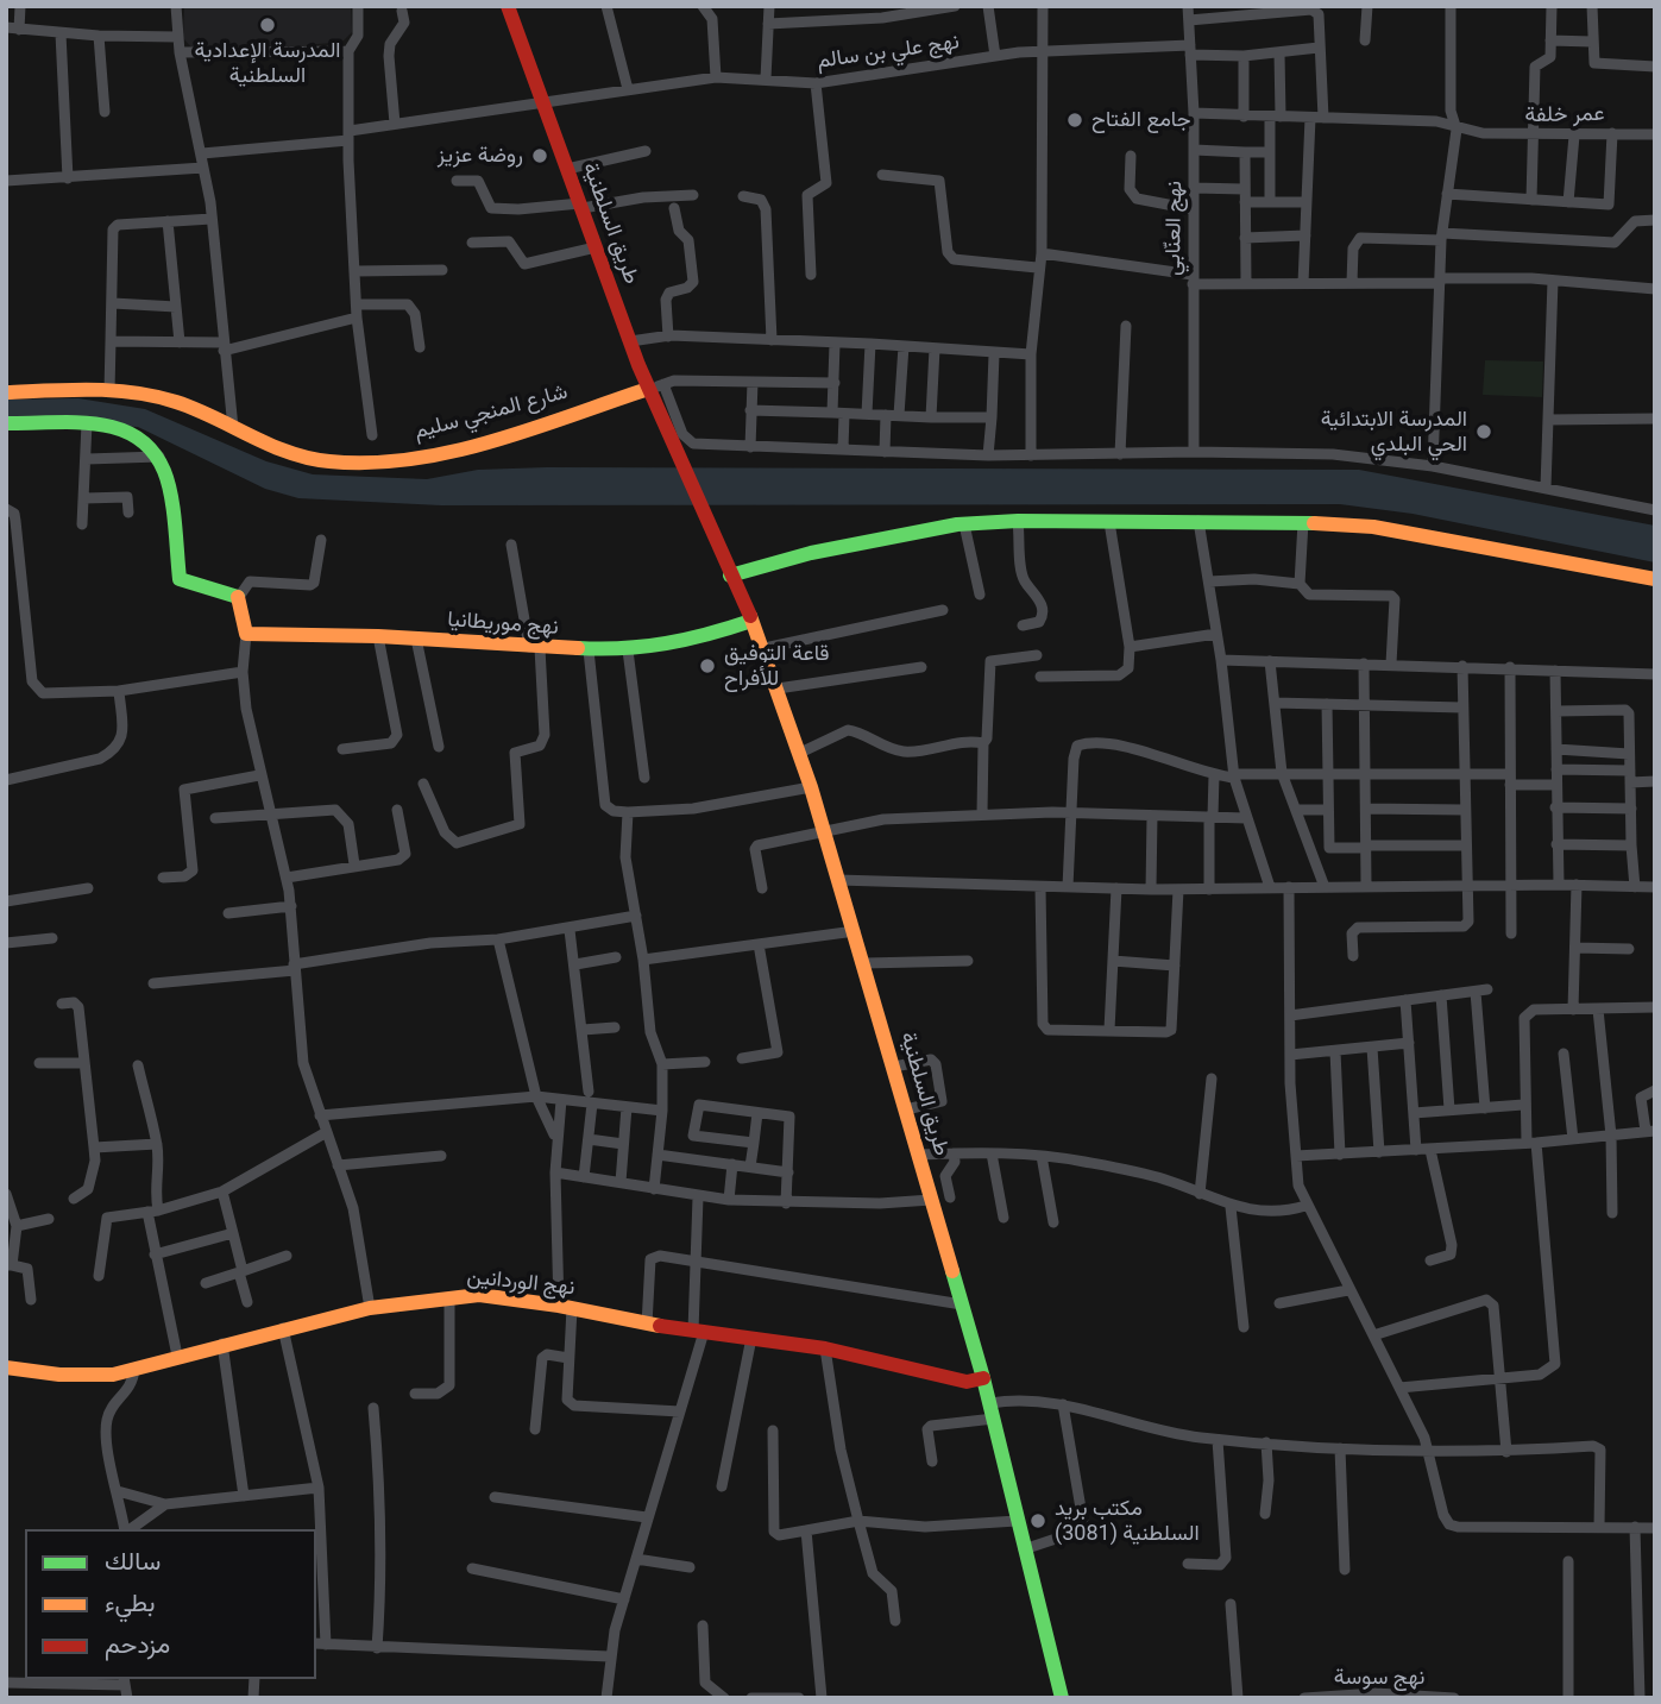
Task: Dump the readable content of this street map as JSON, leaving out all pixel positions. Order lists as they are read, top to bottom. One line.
{"streets":{"main road":["طريق السلطنية","شارع المنجي سليم","نهج موريطانيا","نهج الوردانين"],"street":["نهج علي بن سالم","عمر خلفة","نهج العنّابي","نهج سوسة"]},"crossings":[["نهج علي بن سالم","طريق السلطنية"],["نهج علي بن سالم","نهج العنّابي"],["عمر خلفة","نهج العنّابي"],["طريق السلطنية","شارع المنجي سليم"],["طريق السلطنية","نهج موريطانيا"],["طريق السلطنية","نهج الوردانين"]],"places":["المدرسة الإعدادية السلطنية","جامع الفتاح","روضة عزيز","المدرسة الابتدائية الحي البلدي","قاعة التوفيق للأفراح","مكتب بريد السلطنية (3081)"],"legend":["سالك","بطيء","مزدحم"]}
